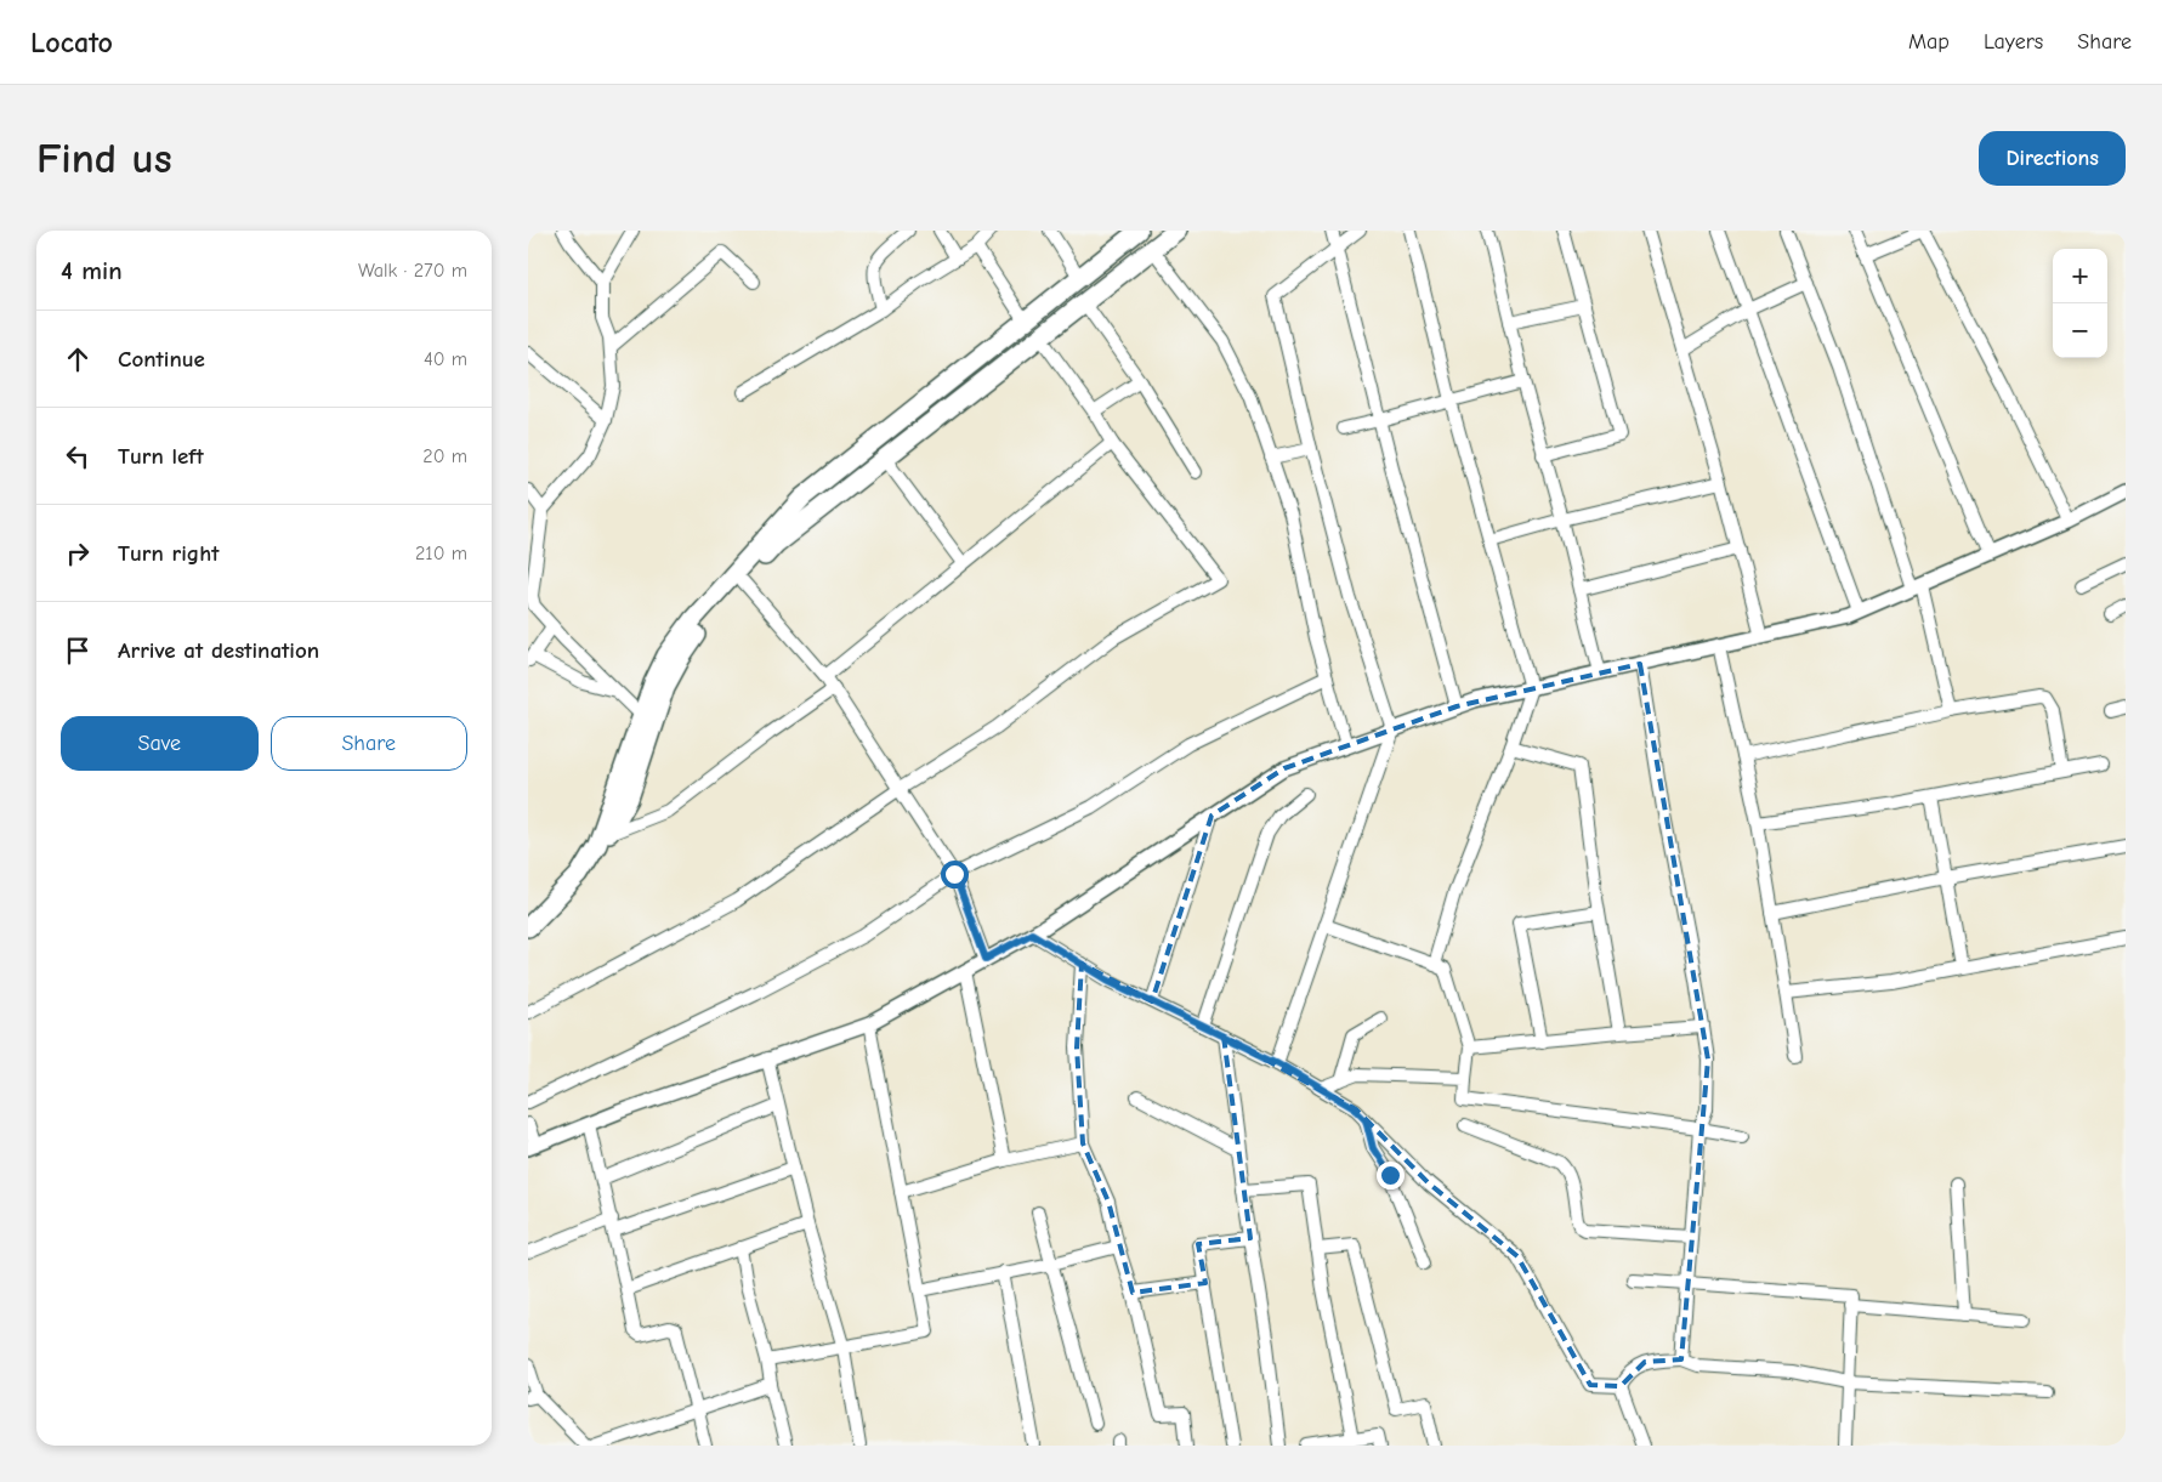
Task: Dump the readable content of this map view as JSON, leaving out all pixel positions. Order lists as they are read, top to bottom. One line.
{"page":{"header":"Locato","nav":["Map","Layers","Share"],"buttons":["Directions",["Save","Share"]],"title":"Find us","heading":["4 min","Walk · 270 m"],"map_buttons":["+","−"],"list":[["Continue","40 m"],["Turn left","20 m"],["Turn right","210 m"],"Arrive at destination"]}}
